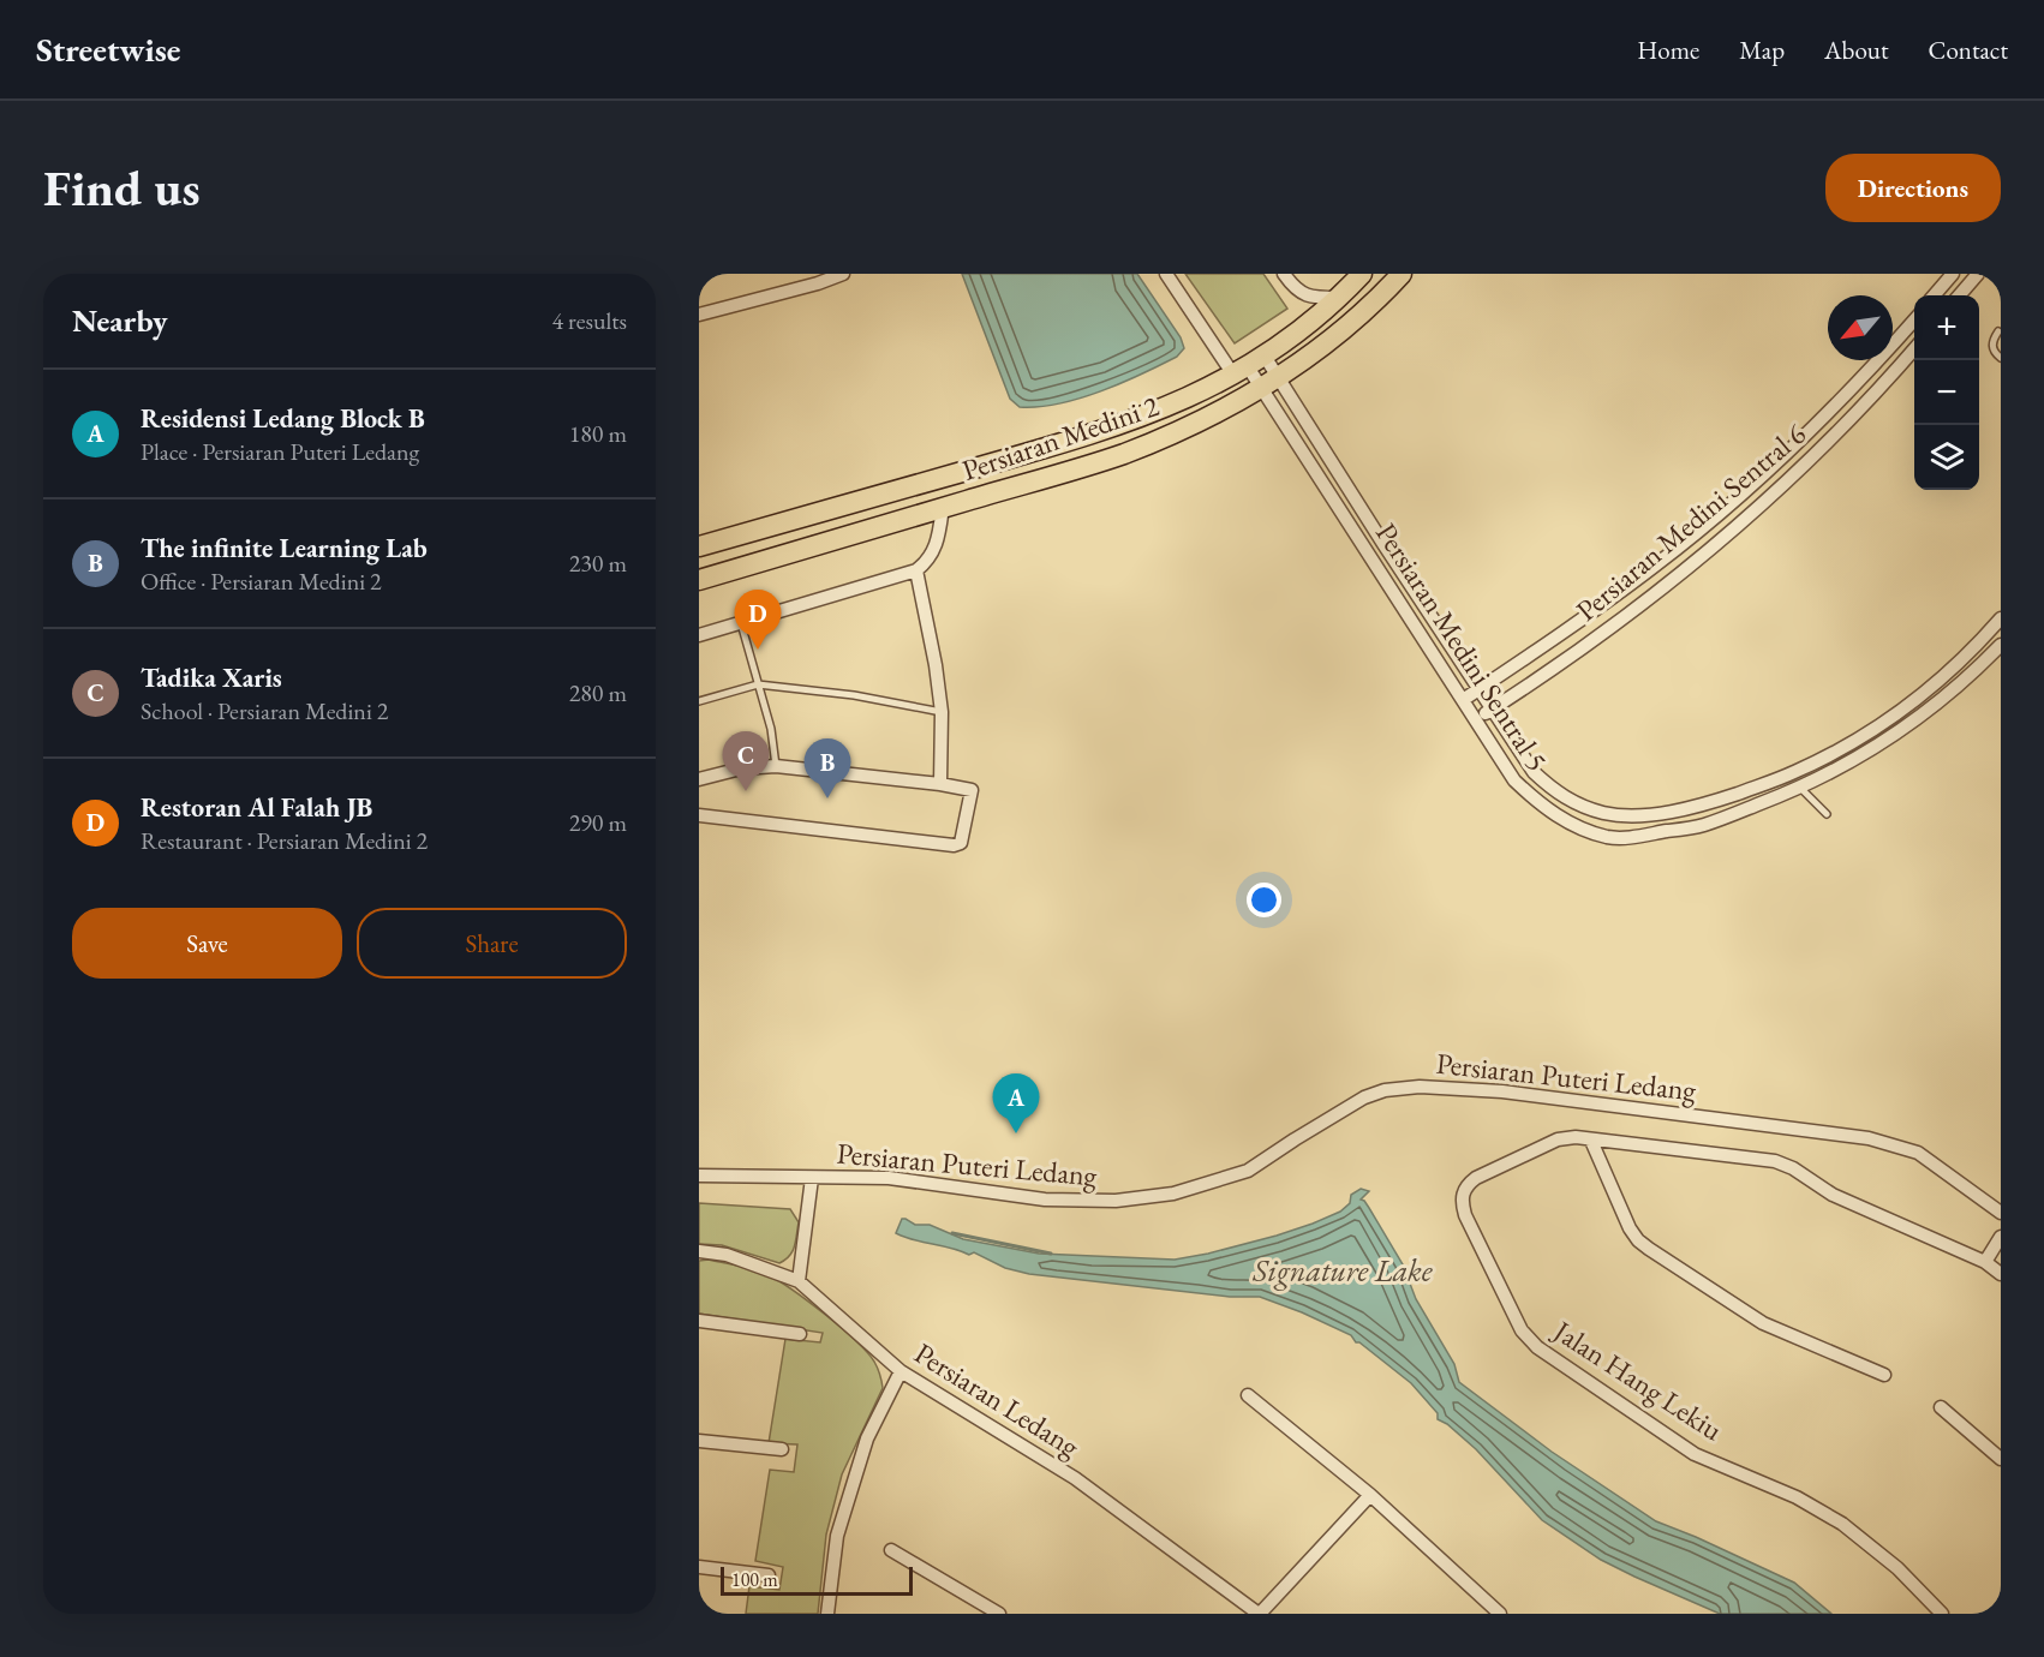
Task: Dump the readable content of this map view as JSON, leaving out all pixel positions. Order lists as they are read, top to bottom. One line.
{"streets":{"main road":["Persiaran Medini 2"],"street":["Persiaran Medini Sentral 6","Persiaran Medini Sentral 5","Persiaran Puteri Ledang","Jalan Hang Lekiu","Persiaran Ledang"]},"crossings":[["Persiaran Medini 2","Persiaran Medini Sentral 5"],["Persiaran Medini Sentral 6","Persiaran Medini Sentral 5"]],"water":["Signature Lake"],"scale_bar":"100 m","north":"bottom left","page":{"header":"Streetwise","nav":["Home","Map","About","Contact"],"buttons":["Directions",["Save","Share"]],"title":"Find us","heading":["Nearby","4 results"],"map_buttons":["+","−"],"list":[{"mark":"A","name":"Residensi Ledang Block B","note":"Place · Persiaran Puteri Ledang","value":"180 m"},{"mark":"B","name":"The infinite Learning Lab","note":"Office · Persiaran Medini 2","value":"230 m"},{"mark":"C","name":"Tadika Xaris","note":"School · Persiaran Medini 2","value":"280 m"},{"mark":"D","name":"Restoran Al Falah JB","note":"Restaurant · Persiaran Medini 2","value":"290 m"}],"pins":["D","C","B","A"],"scale":"100 m"}}
